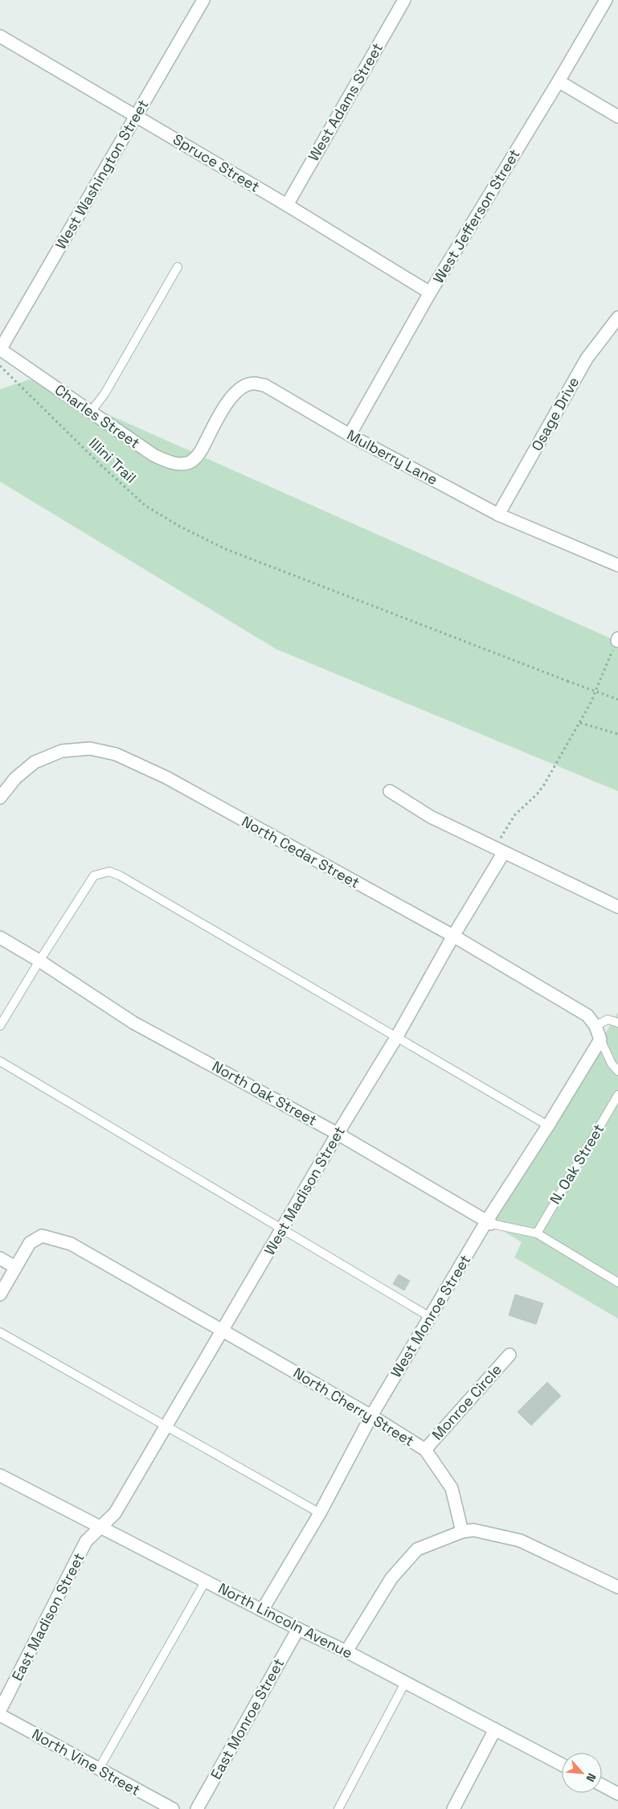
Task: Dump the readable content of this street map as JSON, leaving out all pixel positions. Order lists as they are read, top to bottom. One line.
{"streets":{"street":["West Adams Street","Spruce Street","West Washington Street","West Jefferson Street","Osage Drive","Charles Street","Mulberry Lane","North Cedar Street","North Oak Street","West Madison Street","West Monroe Street","Monroe Circle","North Cherry Street","East Madison Street","North Lincoln Avenue","East Monroe Street","North Vine Street"],"lane":["N. Oak Street"],"path":["Illini Trail"]},"crossings":[["West Adams Street","Spruce Street"],["Spruce Street","West Washington Street"],["Spruce Street","West Jefferson Street"],["West Washington Street","Charles Street"],["West Jefferson Street","Mulberry Lane"],["Osage Drive","Mulberry Lane"],["Charles Street","Mulberry Lane"],["North Cedar Street","West Madison Street"],["North Oak Street","N. Oak Street"],["North Oak Street","West Madison Street"],["North Oak Street","West Monroe Street"],["West Madison Street","North Cherry Street"],["West Madison Street","East Madison Street"],["West Madison Street","North Lincoln Avenue"],["West Monroe Street","North Cherry Street"],["West Monroe Street","North Lincoln Avenue"],["Monroe Circle","North Cherry Street"],["East Madison Street","North Lincoln Avenue"],["North Lincoln Avenue","East Monroe Street"]],"north":"bottom right"}
